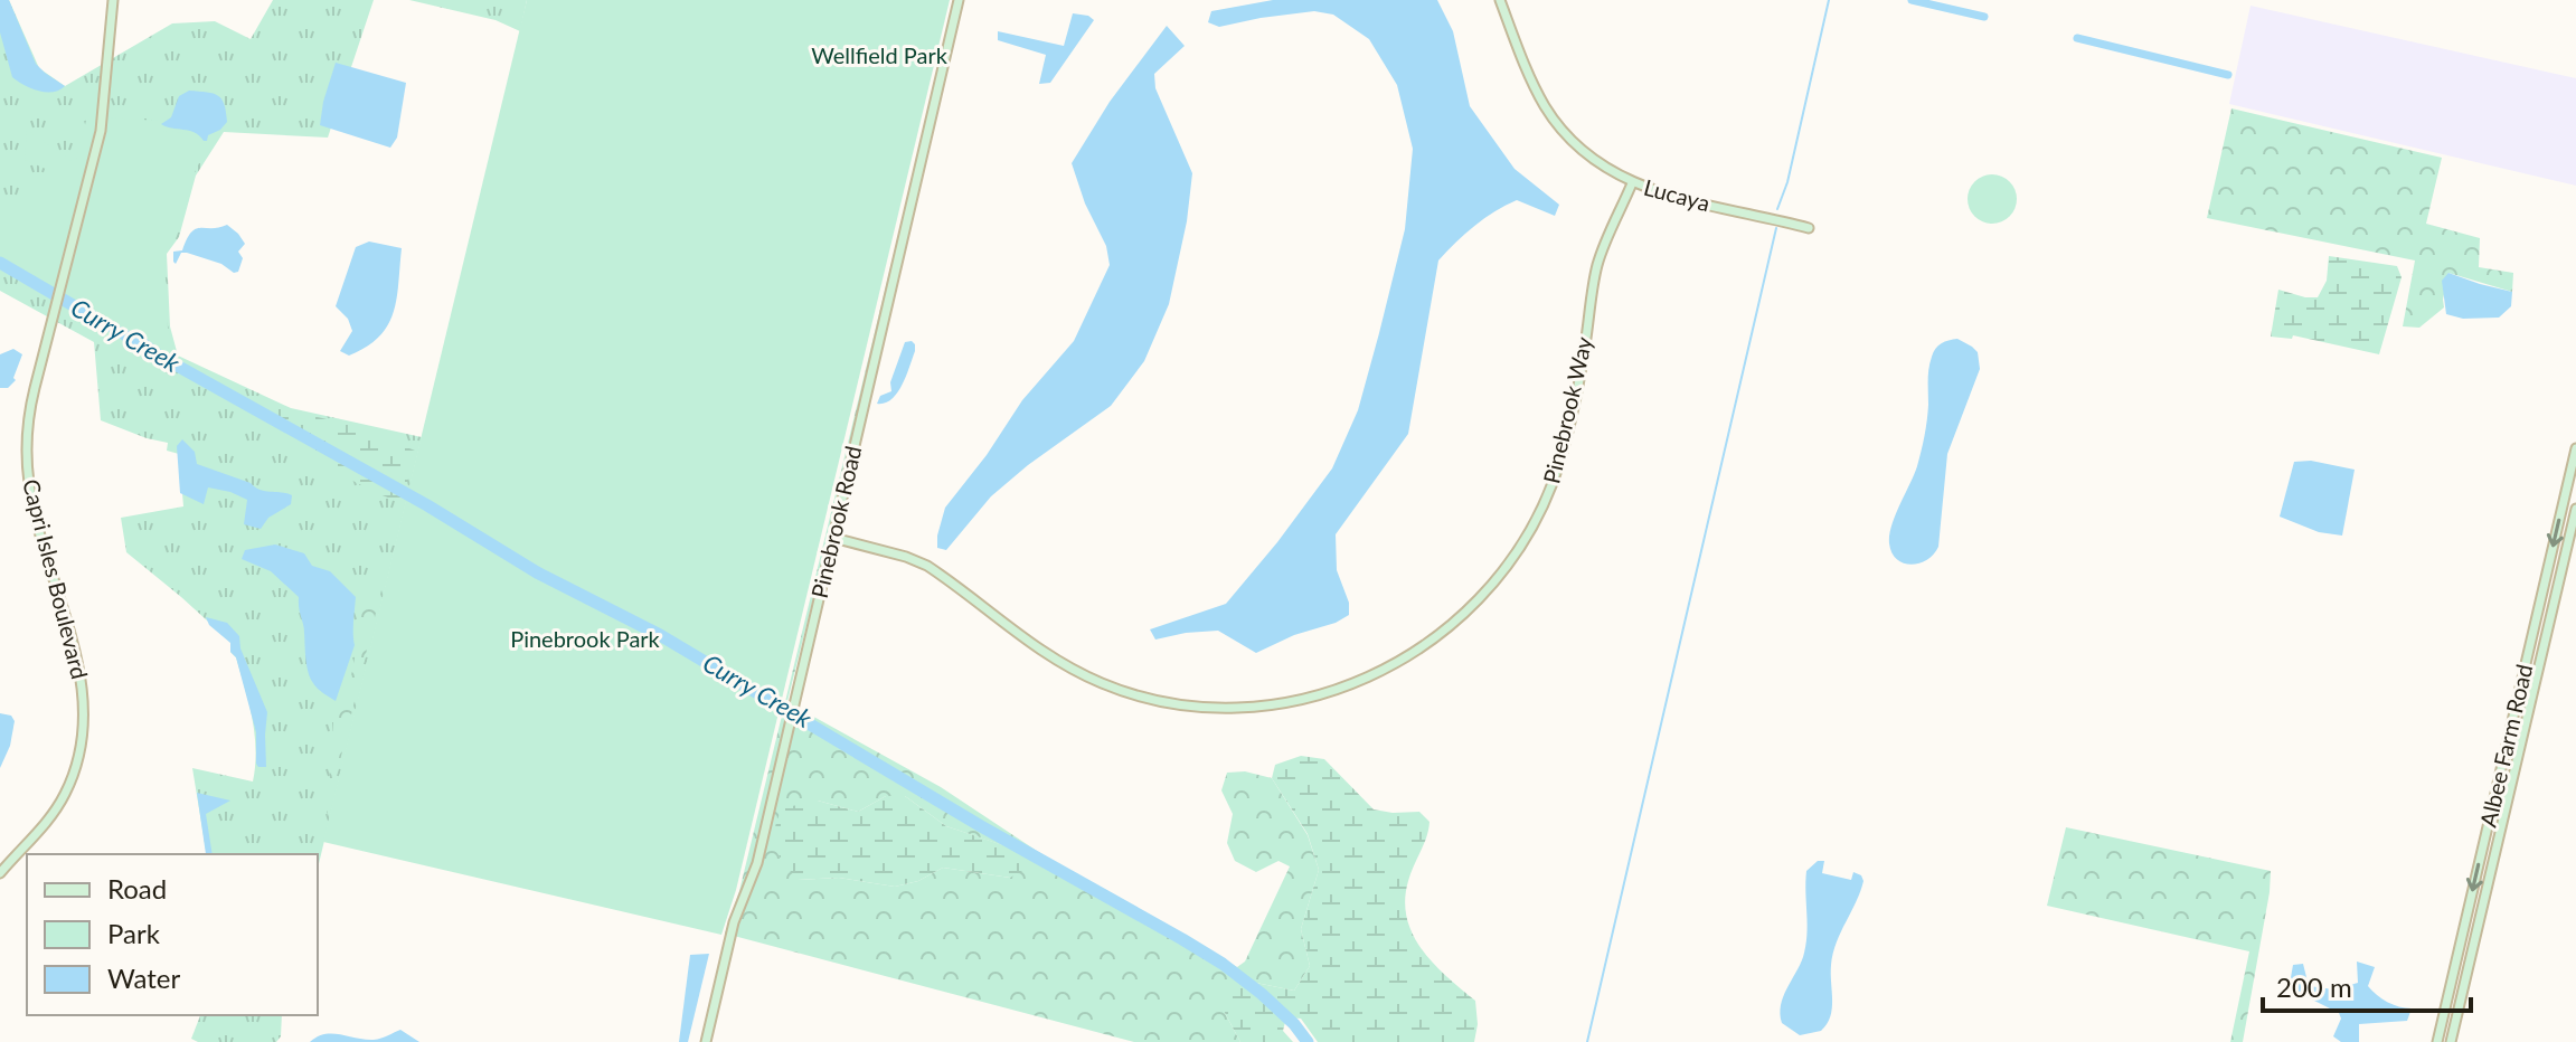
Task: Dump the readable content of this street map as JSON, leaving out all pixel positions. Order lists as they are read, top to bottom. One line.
{"streets":{"street":["Lucaya","Pinebrook Way","Pinebrook Road","Capri Isles Boulevard","Albee Farm Road"]},"crossings":[["Lucaya","Pinebrook Way"],["Pinebrook Way","Pinebrook Road"]],"water":["Curry Creek"],"parks":["Wellfield Park","Pinebrook Park"],"legend":["Road","Park","Water"],"scale_bar":"200 m"}
